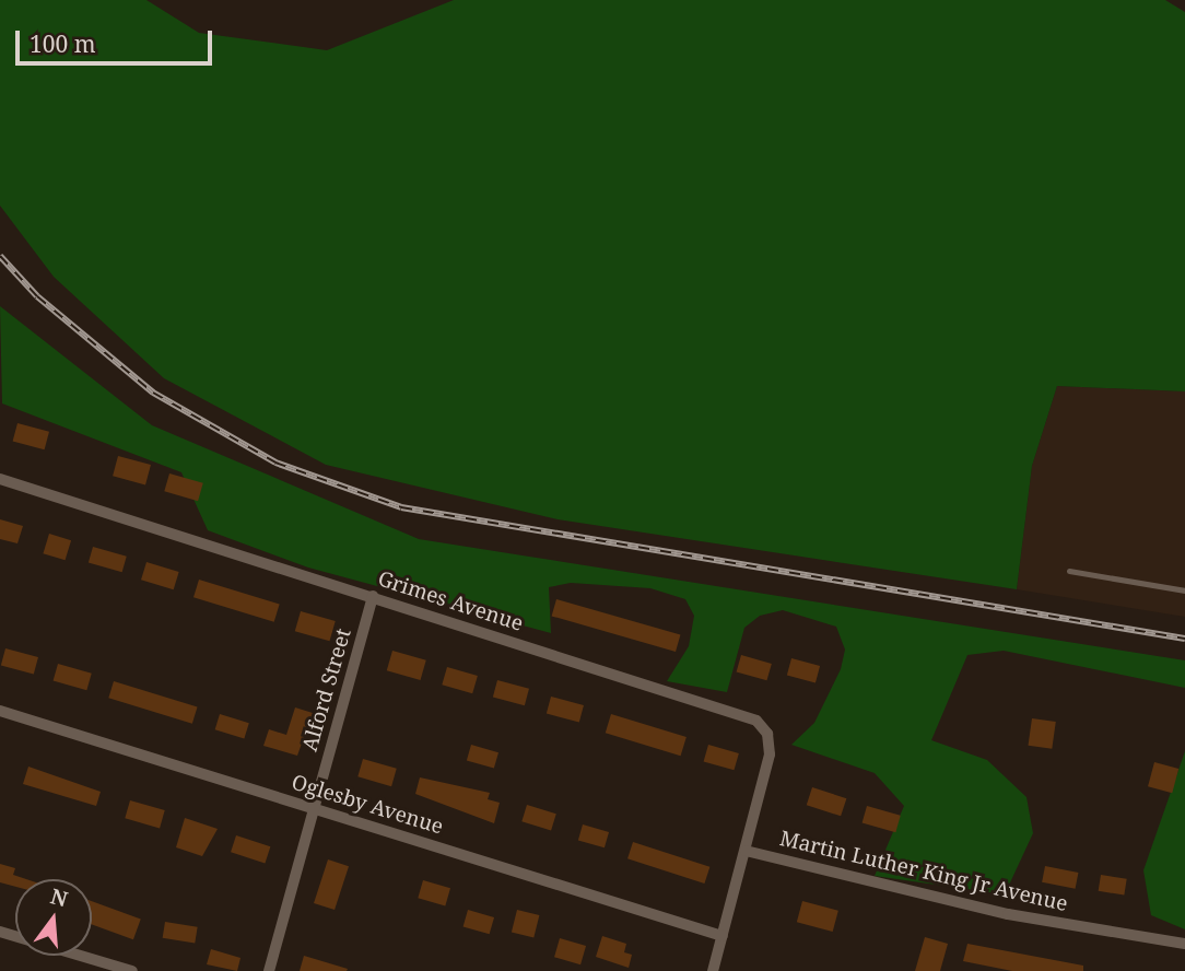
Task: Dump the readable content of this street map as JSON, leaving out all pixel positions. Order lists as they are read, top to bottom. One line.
{"streets":{"street":["Grimes Avenue","Alford Street","Oglesby Avenue","Martin Luther King Jr Avenue"]},"crossings":[["Grimes Avenue","Alford Street"],["Grimes Avenue","Oglesby Avenue"],["Grimes Avenue","Martin Luther King Jr Avenue"],["Alford Street","Oglesby Avenue"]],"scale_bar":"100 m","north":"top"}
